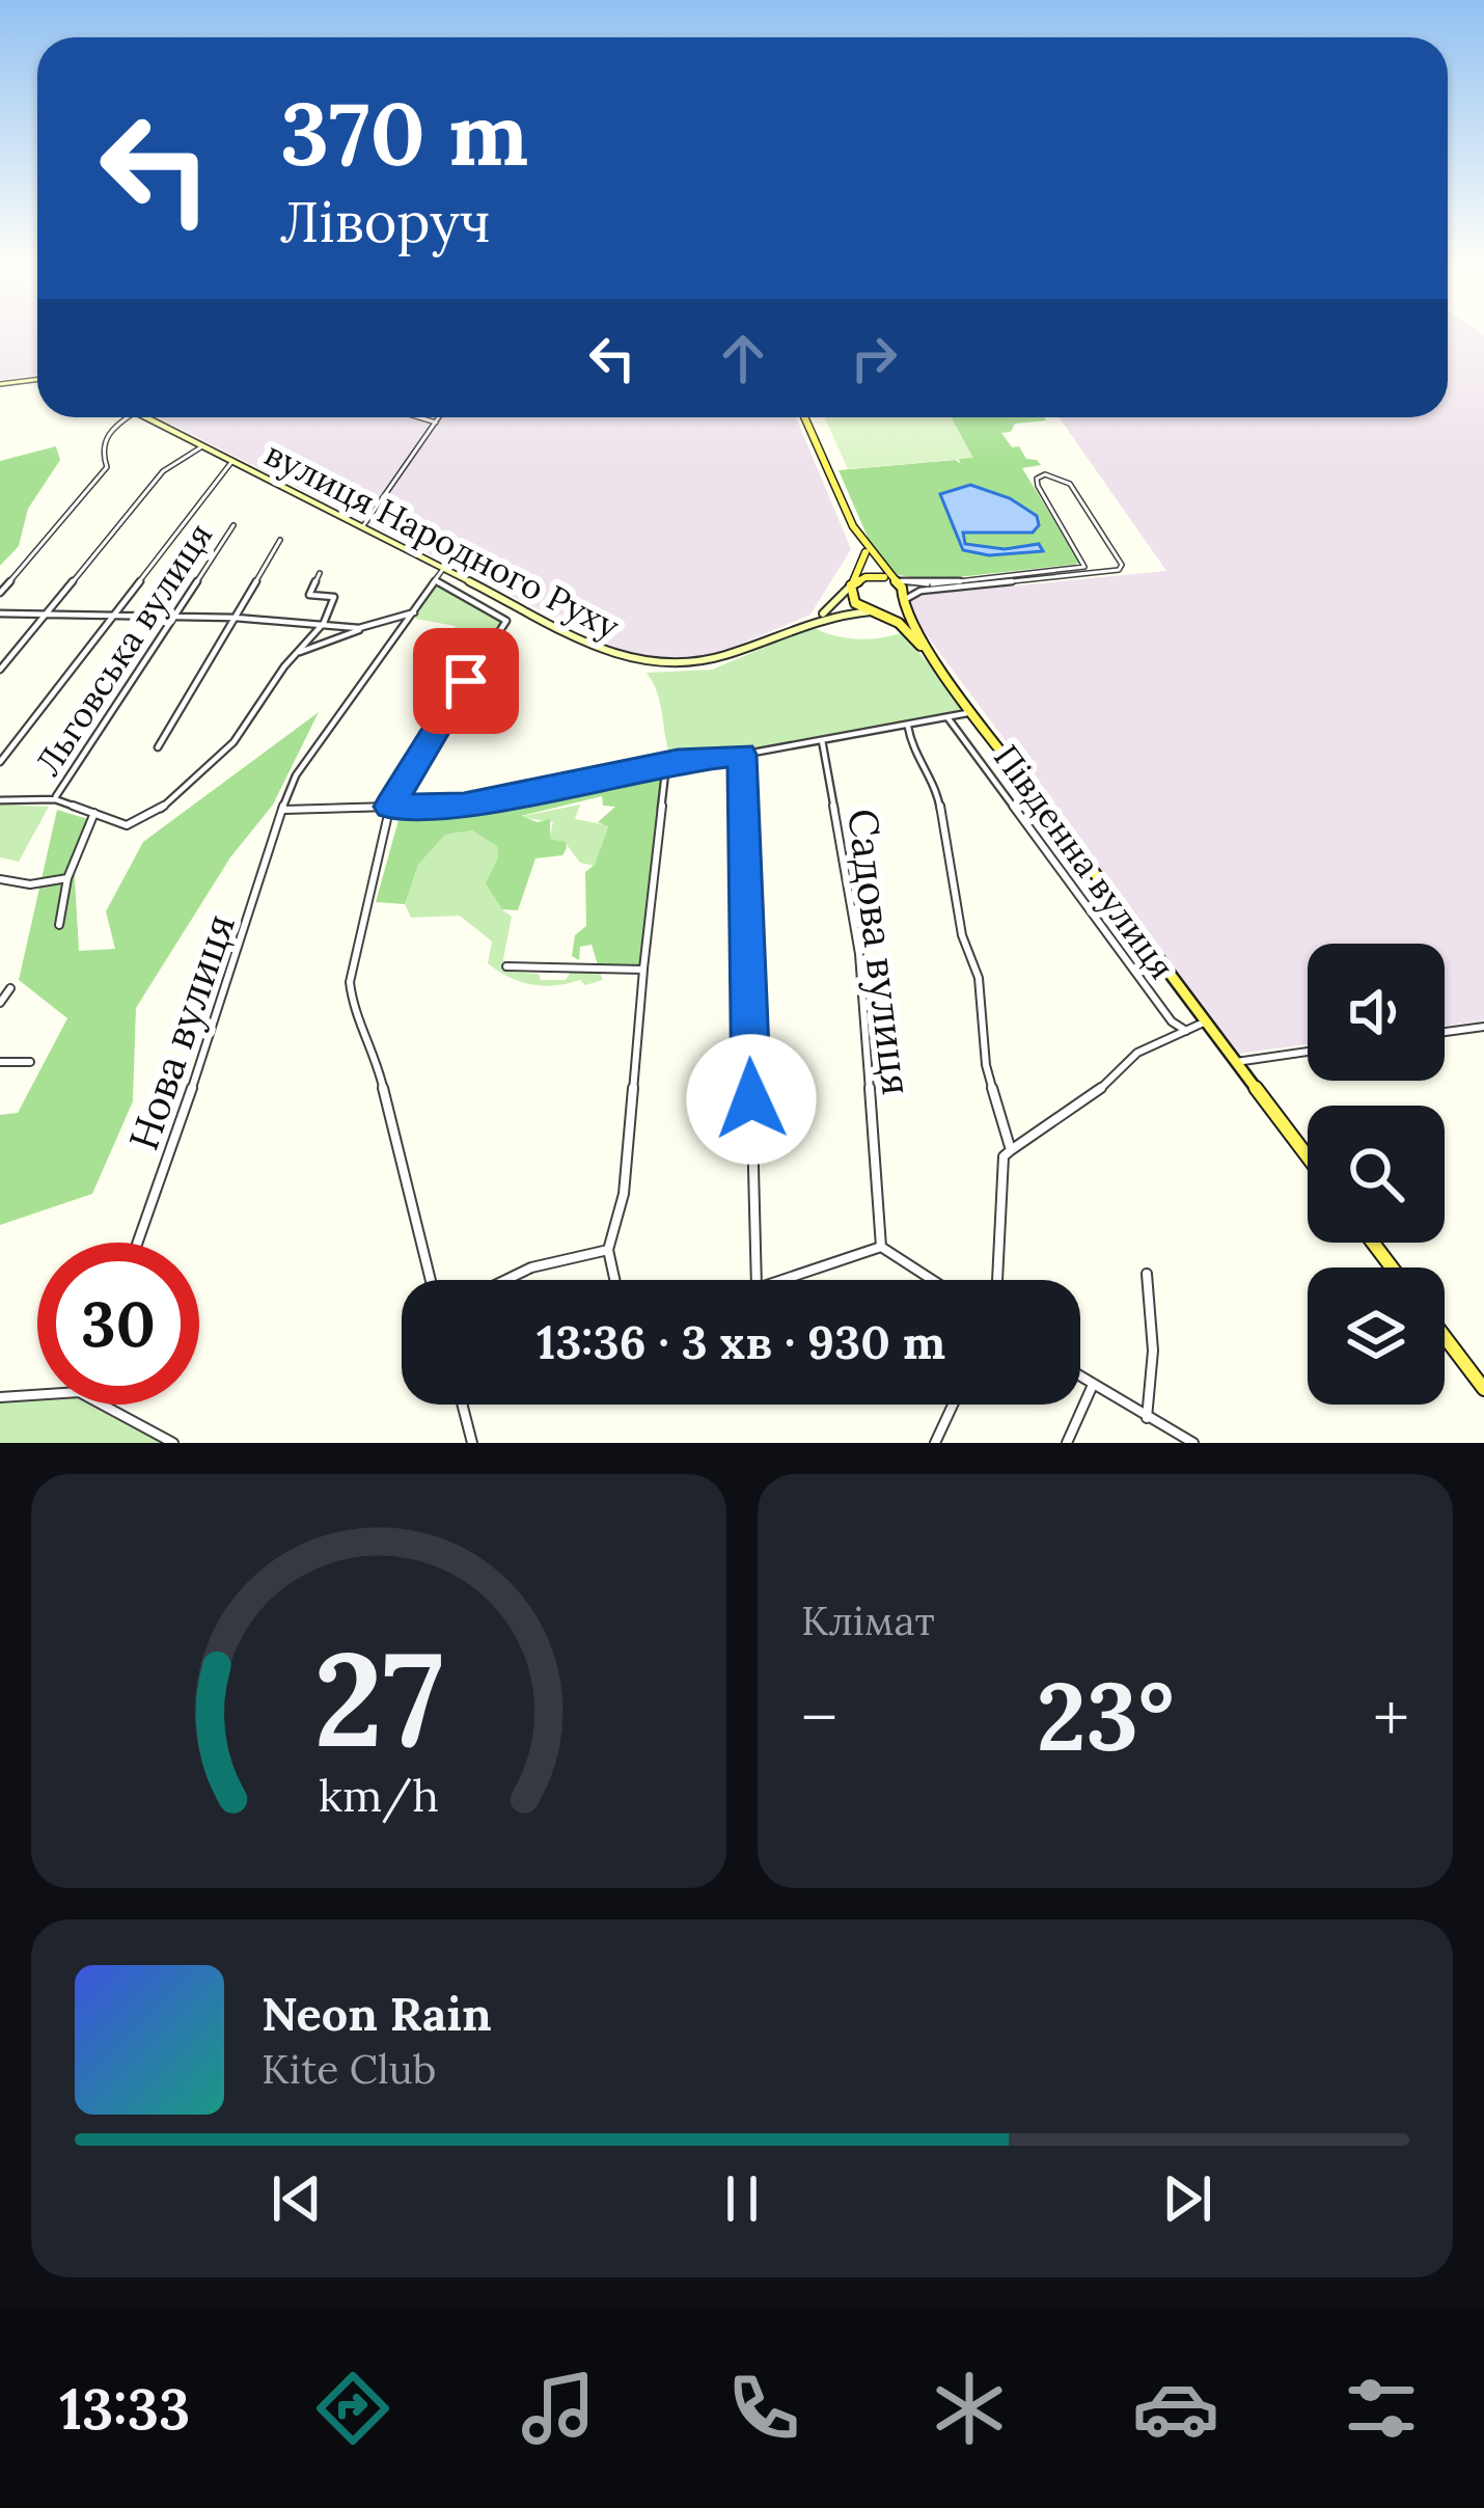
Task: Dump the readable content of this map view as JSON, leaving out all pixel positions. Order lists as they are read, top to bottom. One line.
{"streets":{"main road":["вулиця Народного Руху"],"street":["Льговська вулиця","Південна вулиця","Садова вулиця","Нова вулиця"]},"crossings":[["вулиця Народного Руху","Нова вулиця"]],"page":{"turn":["370 m","Ліворуч"],"limit":"30","trip":"13:36 · 3 хв · 930 m","tile":"Клімат","heat":["−","23°","+"],"song":["Neon Rain","Kite Club"],"tabs":"13:33","gauge":["27","km/h"]}}
